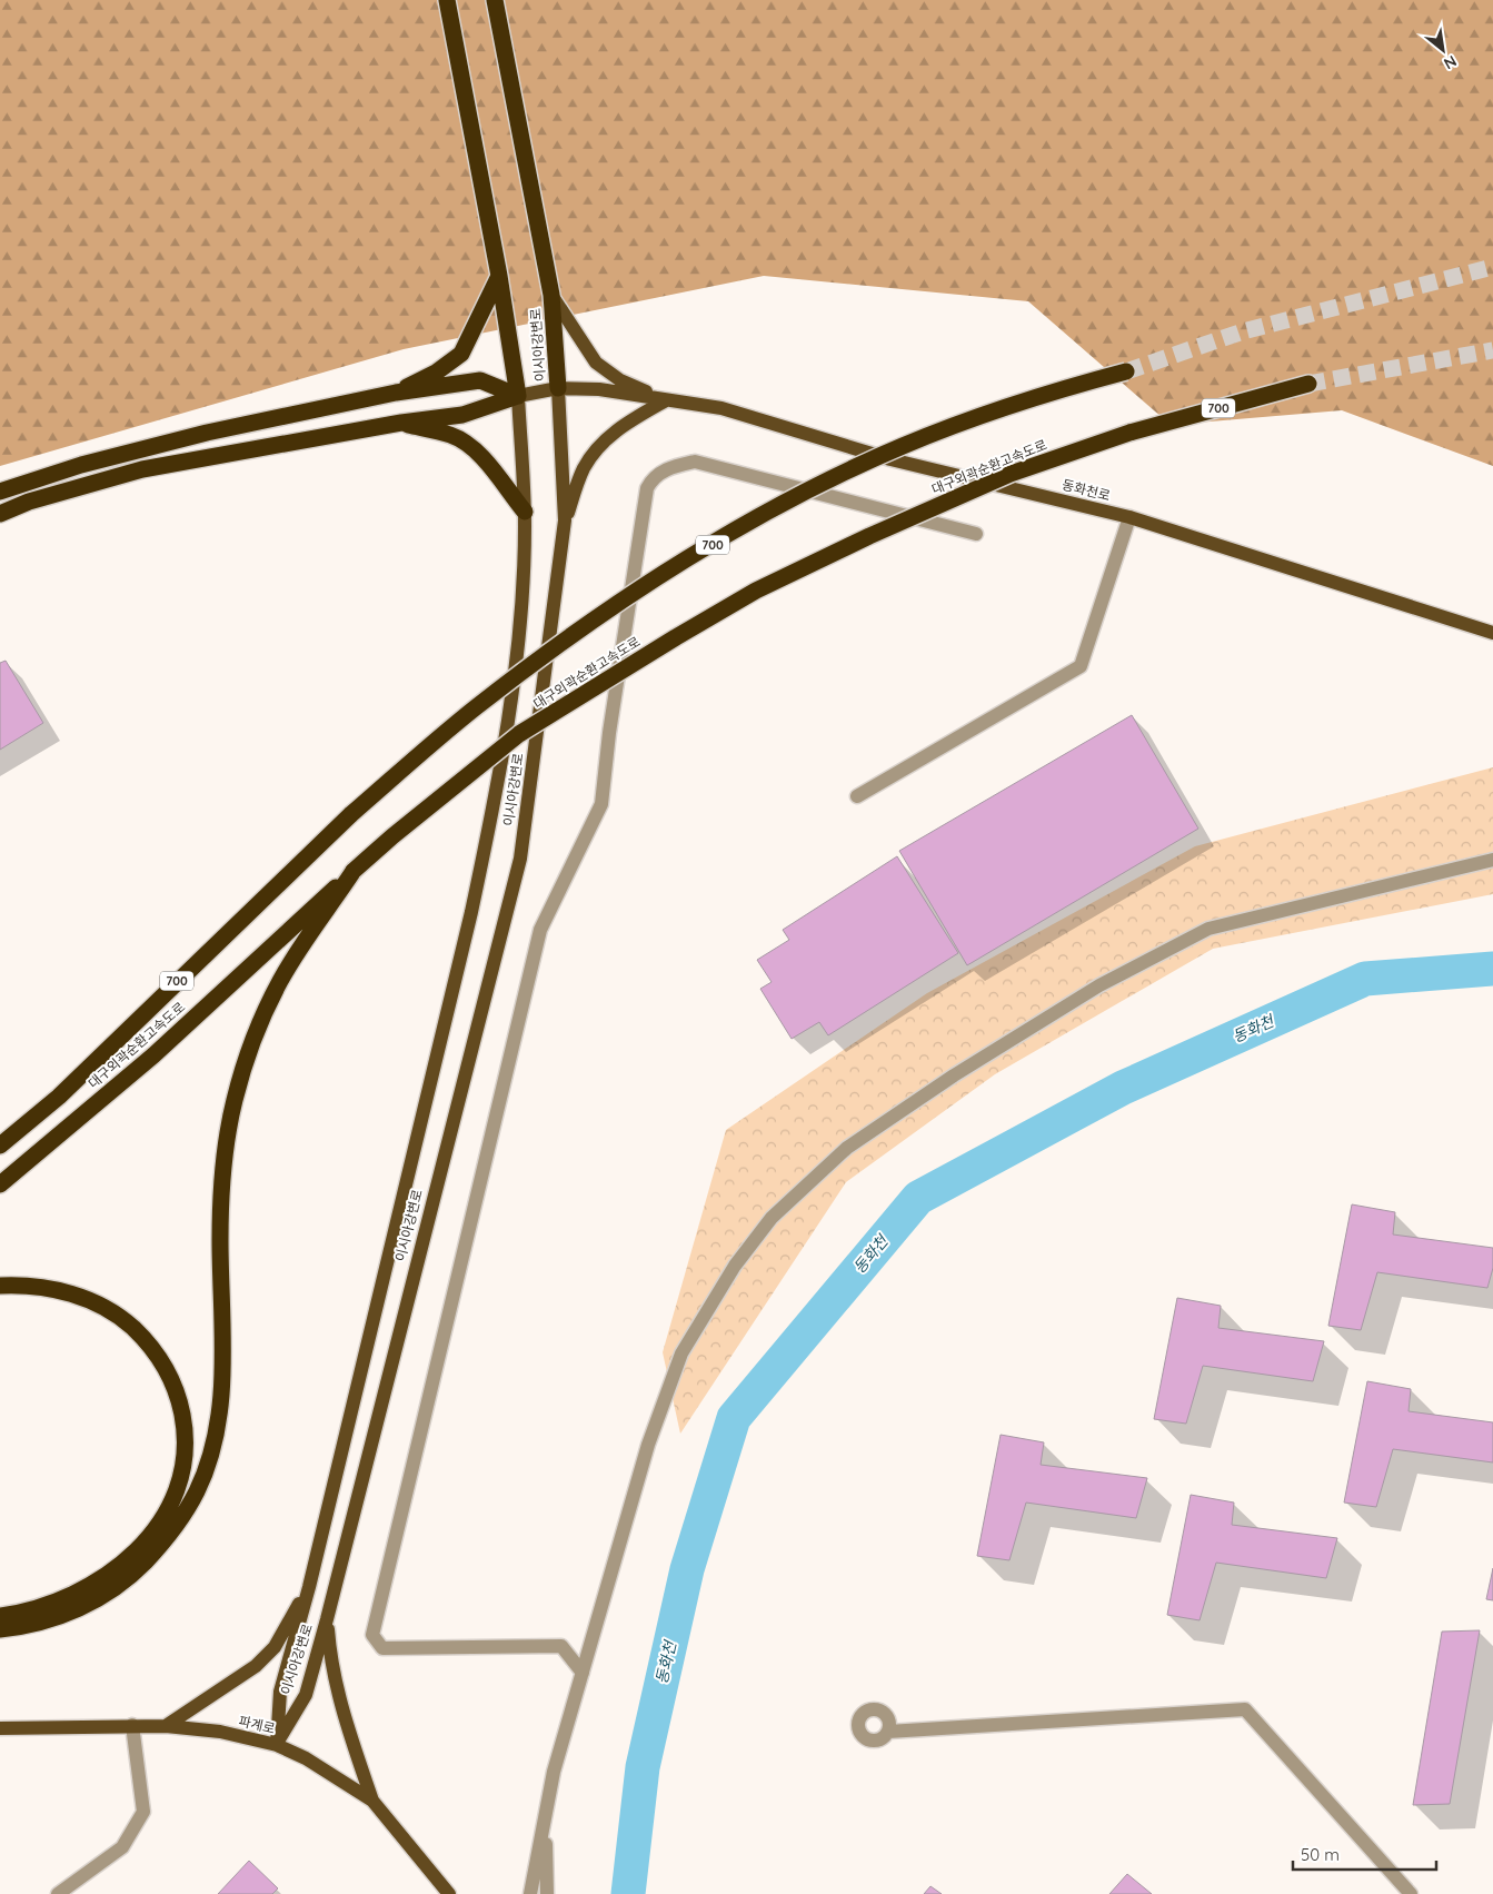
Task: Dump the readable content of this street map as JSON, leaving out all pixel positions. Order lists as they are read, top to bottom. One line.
{"streets":{"highway":["이시아강변로","700","대구외곽순환고속도로"],"main road":["동화천로","파계로"]},"crossings":[["이시아강변로","파계로"]],"water":["동화천"],"scale_bar":"50 m","north":"bottom right"}
